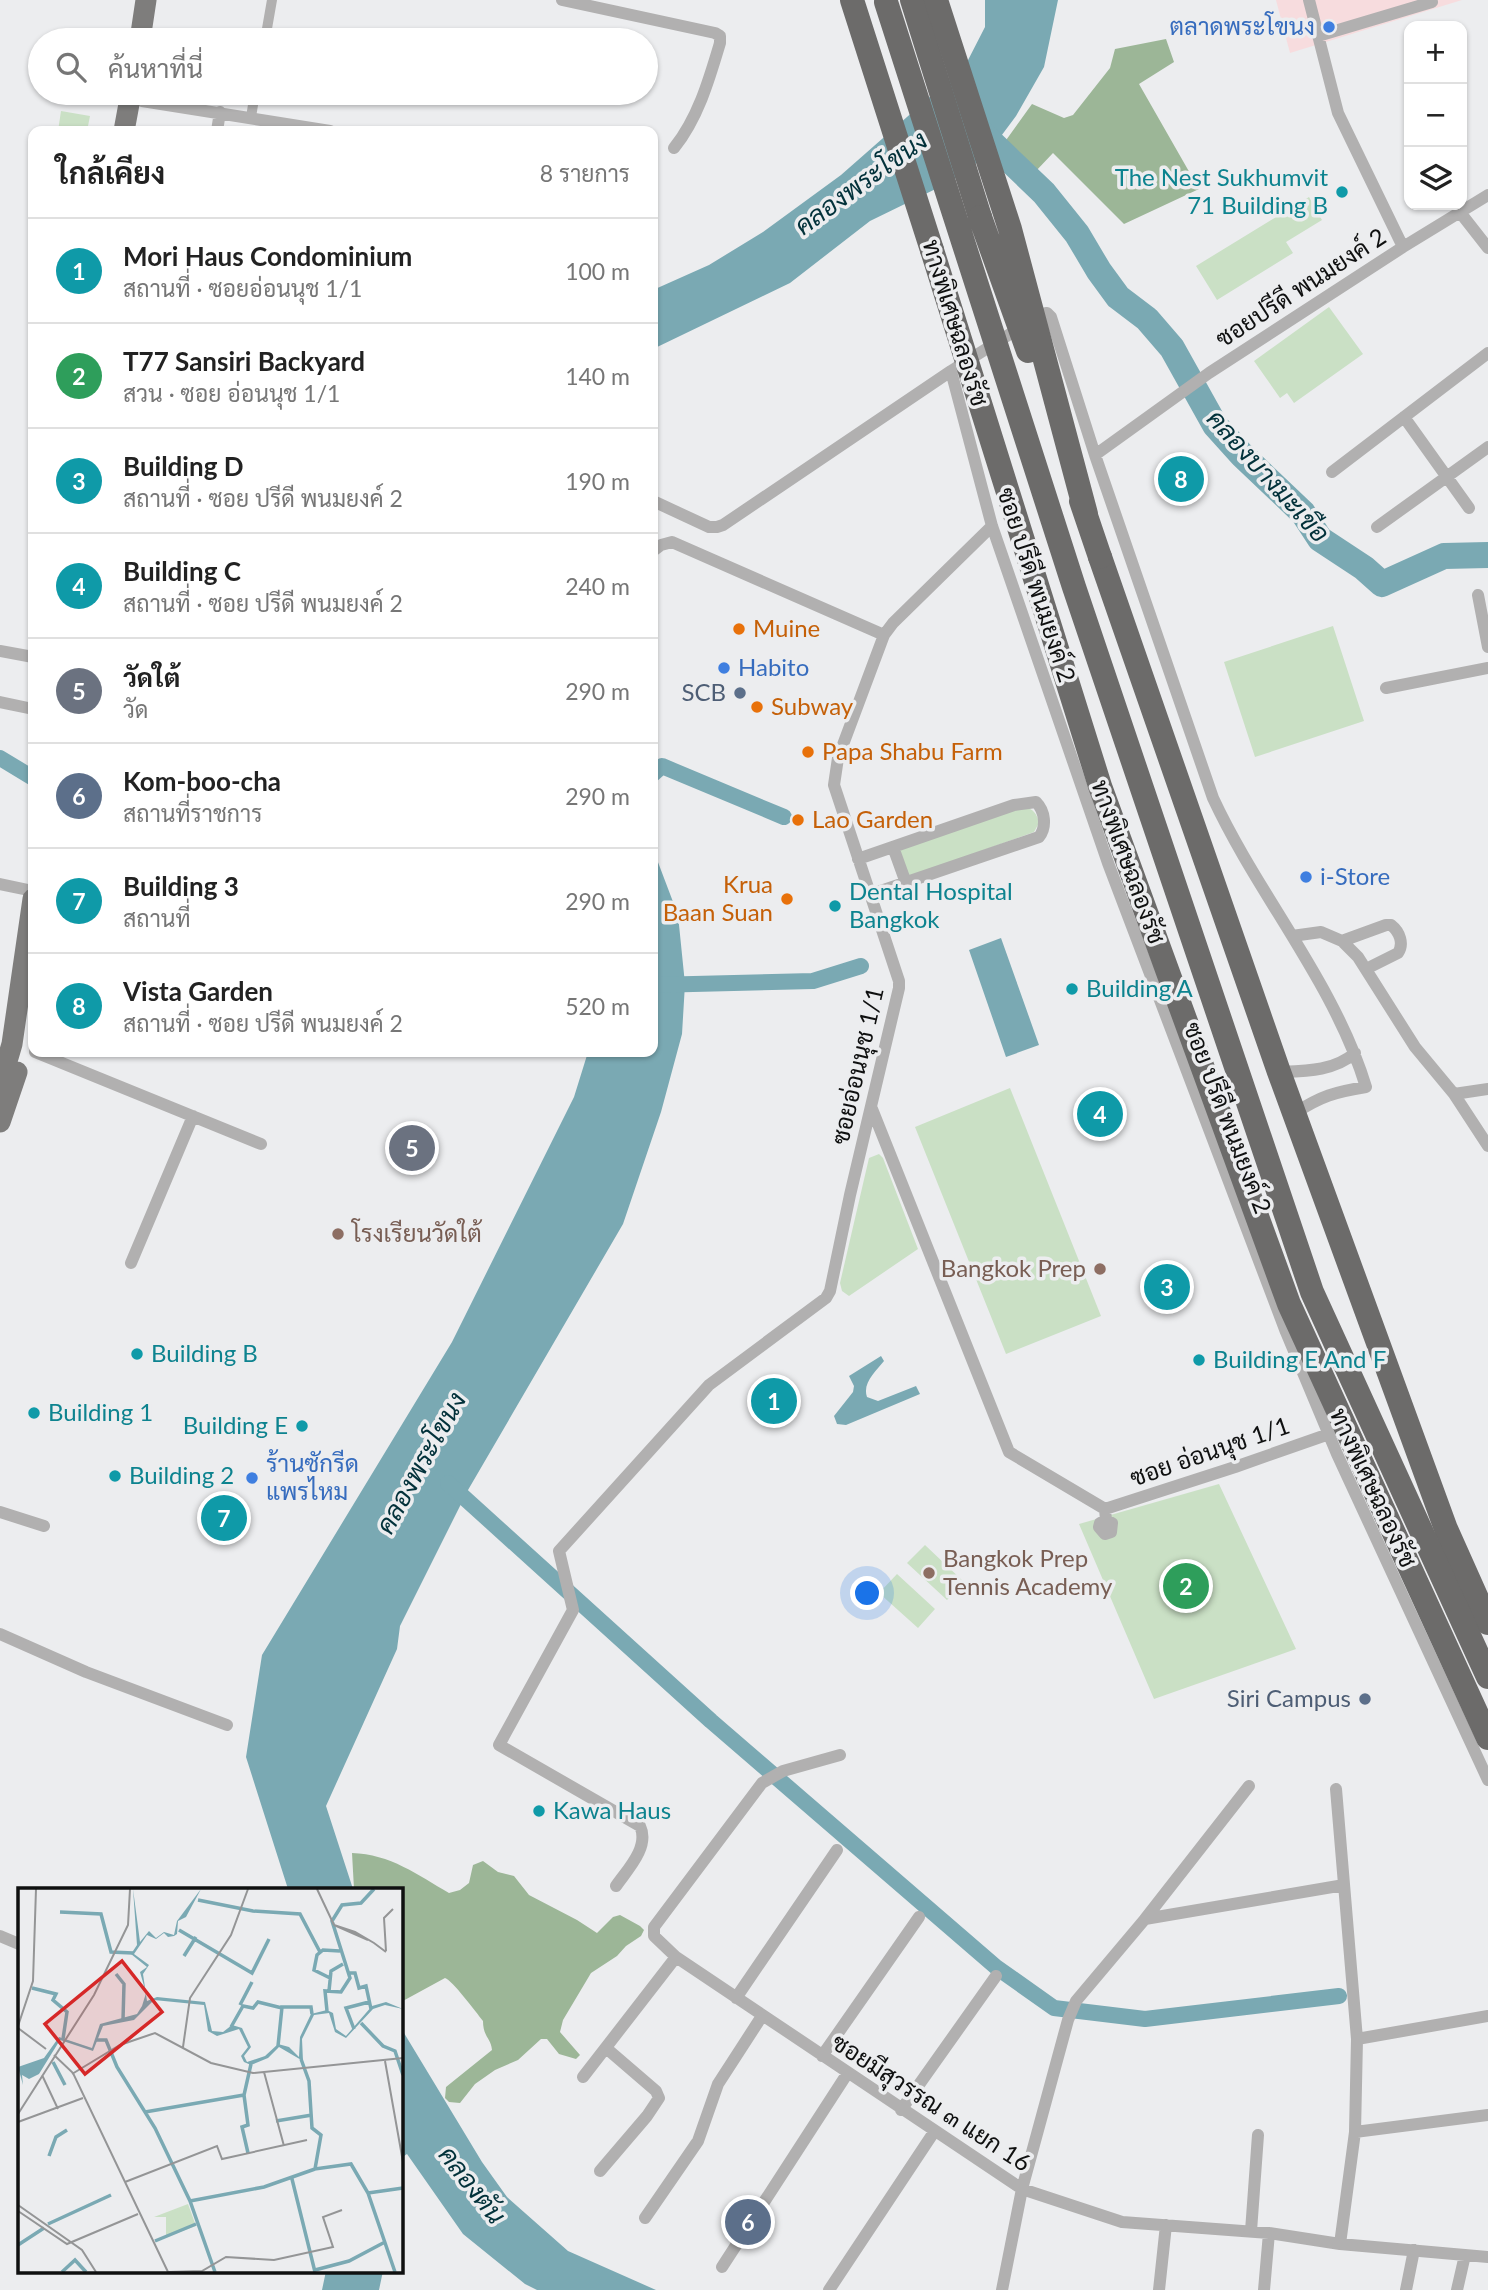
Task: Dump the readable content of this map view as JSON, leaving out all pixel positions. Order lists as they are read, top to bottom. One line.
{"streets":{"highway":["ทางพิเศษฉลองรัช"],"street":["ซอยปรีดี พนมยงค์ 2","ซอย ปรีดี พนมยงค์ 2","ซอยอ่อนนุช 1/1","ซอย อ่อนนุช 1/1","ซอยมีสุวรรณ ๓ แยก 16"]},"crossings":[["ซอย ปรีดี พนมยงค์ 2","ซอย อ่อนนุช 1/1"],["ซอยอ่อนนุช 1/1","ซอย อ่อนนุช 1/1"]],"water":["คลองพระโขนง","คลองบางมะเขือ","คลองตัน"],"places":["ตลาดพระโขนง","The Nest Sukhumvit 71 Building B","Muine","Habito","SCB","Subway","Papa Shabu Farm","Lao Garden","i-Store","Krua Baan Suan","Dental Hospital Bangkok","Building A","โรงเรียนวัดใต้","Bangkok Prep","Building B","Building E And F","Building 1","Building E","Building 2","ร้านซักรีด แพรไหม","Bangkok Prep Tennis Academy","Siri Campus","Kawa Haus"],"page":{"map_buttons":["+","−"],"search":"ค้นหาที่นี่","heading":["ใกล้เคียง","8 รายการ"],"list":[{"mark":"1","name":"Mori Haus Condominium","note":"สถานที่ · ซอยอ่อนนุช 1/1","value":"100 m"},{"mark":"2","name":"T77 Sansiri Backyard","note":"สวน · ซอย อ่อนนุช 1/1","value":"140 m"},{"mark":"3","name":"Building D","note":"สถานที่ · ซอย ปรีดี พนมยงค์ 2","value":"190 m"},{"mark":"4","name":"Building C","note":"สถานที่ · ซอย ปรีดี พนมยงค์ 2","value":"240 m"},{"mark":"5","name":"วัดใต้","note":"วัด","value":"290 m"},{"mark":"6","name":"Kom-boo-cha","note":"สถานที่ราชการ","value":"290 m"},{"mark":"7","name":"Building 3","note":"สถานที่","value":"290 m"},{"mark":"8","name":"Vista Garden","note":"สถานที่ · ซอย ปรีดี พนมยงค์ 2","value":"520 m"}],"pins":["8","4","5","3","1","7","2","6"]}}
